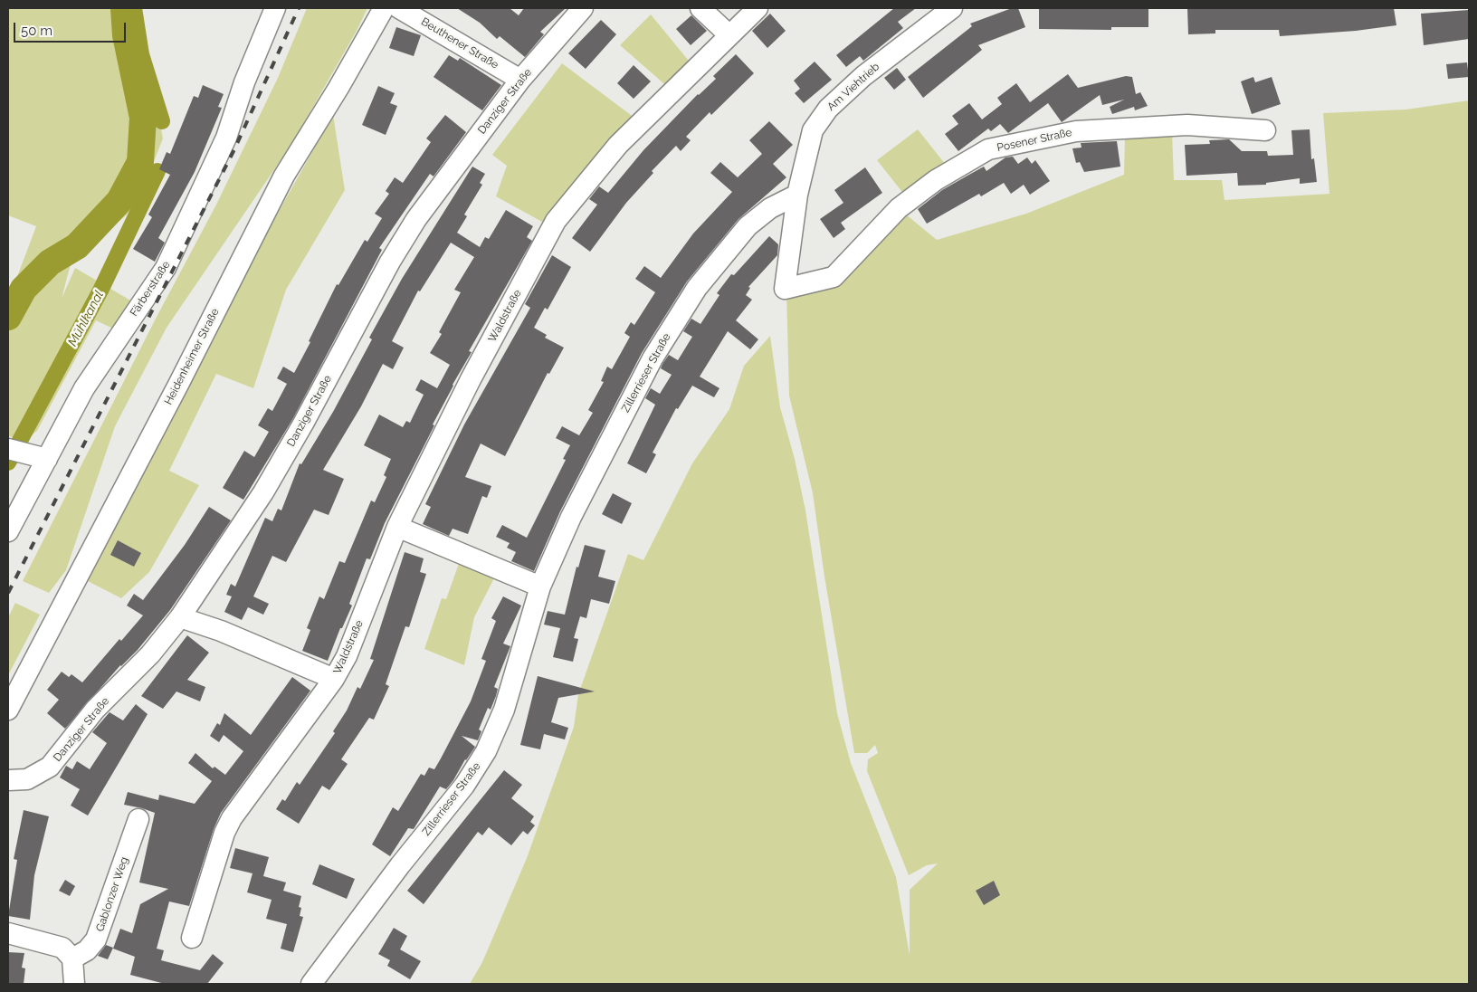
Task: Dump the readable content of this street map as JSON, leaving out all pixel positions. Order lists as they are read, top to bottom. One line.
{"streets":{"street":["Beuthener Straße","Am Viehtrieb","Danziger Straße","Posener Straße","Färberstraße","Waldstraße","Heidenheimer Straße","Zillerrieser Straße","Gablonzer Weg"]},"crossings":[["Beuthener Straße","Danziger Straße"],["Am Viehtrieb","Posener Straße"],["Am Viehtrieb","Zillerrieser Straße"],["Danziger Straße","Waldstraße"],["Posener Straße","Zillerrieser Straße"]],"water":["Mühlkanal"],"scale_bar":"50 m"}
